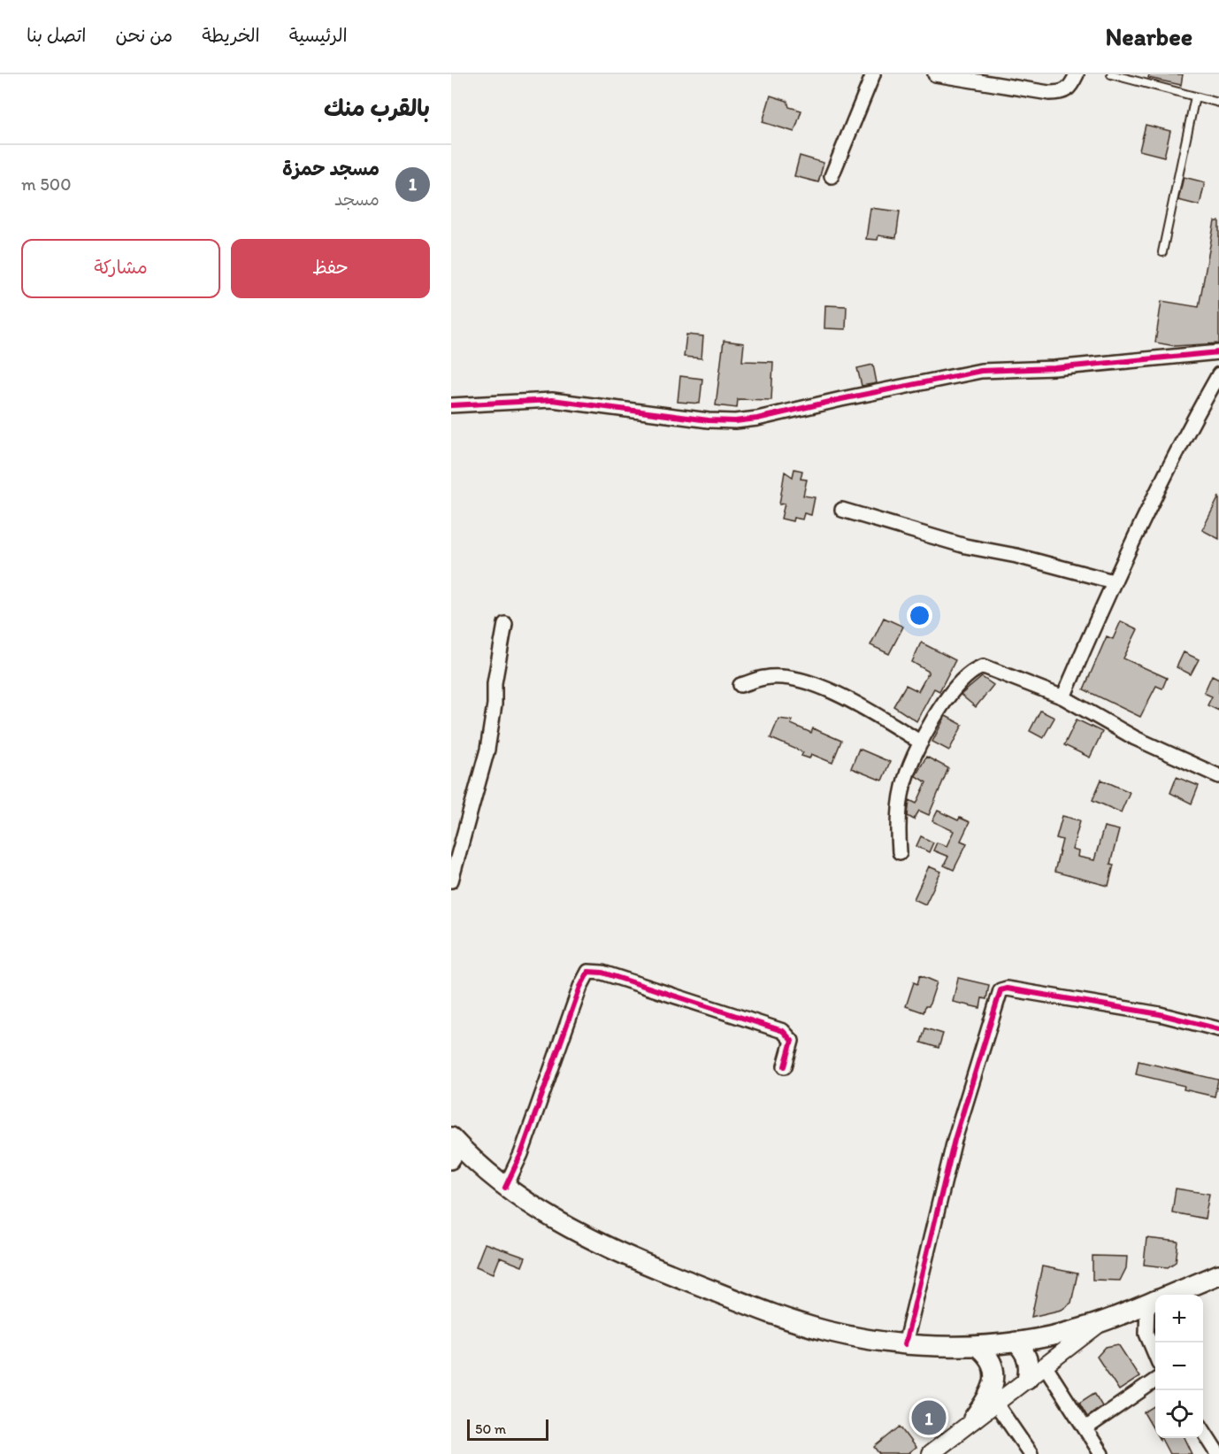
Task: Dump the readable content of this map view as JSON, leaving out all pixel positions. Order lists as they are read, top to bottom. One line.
{"scale_bar":"50 m","page":{"header":"Nearbee","nav":["الرئيسية","الخريطة","من نحن","اتصل بنا"],"heading":"بالقرب منك","list":[{"mark":"1","name":"مسجد حمزة","note":"مسجد","value":"500 m"}],"buttons":["حفظ","مشاركة"],"map_buttons":["+","−"],"pins":"1","scale":"50 m"}}
